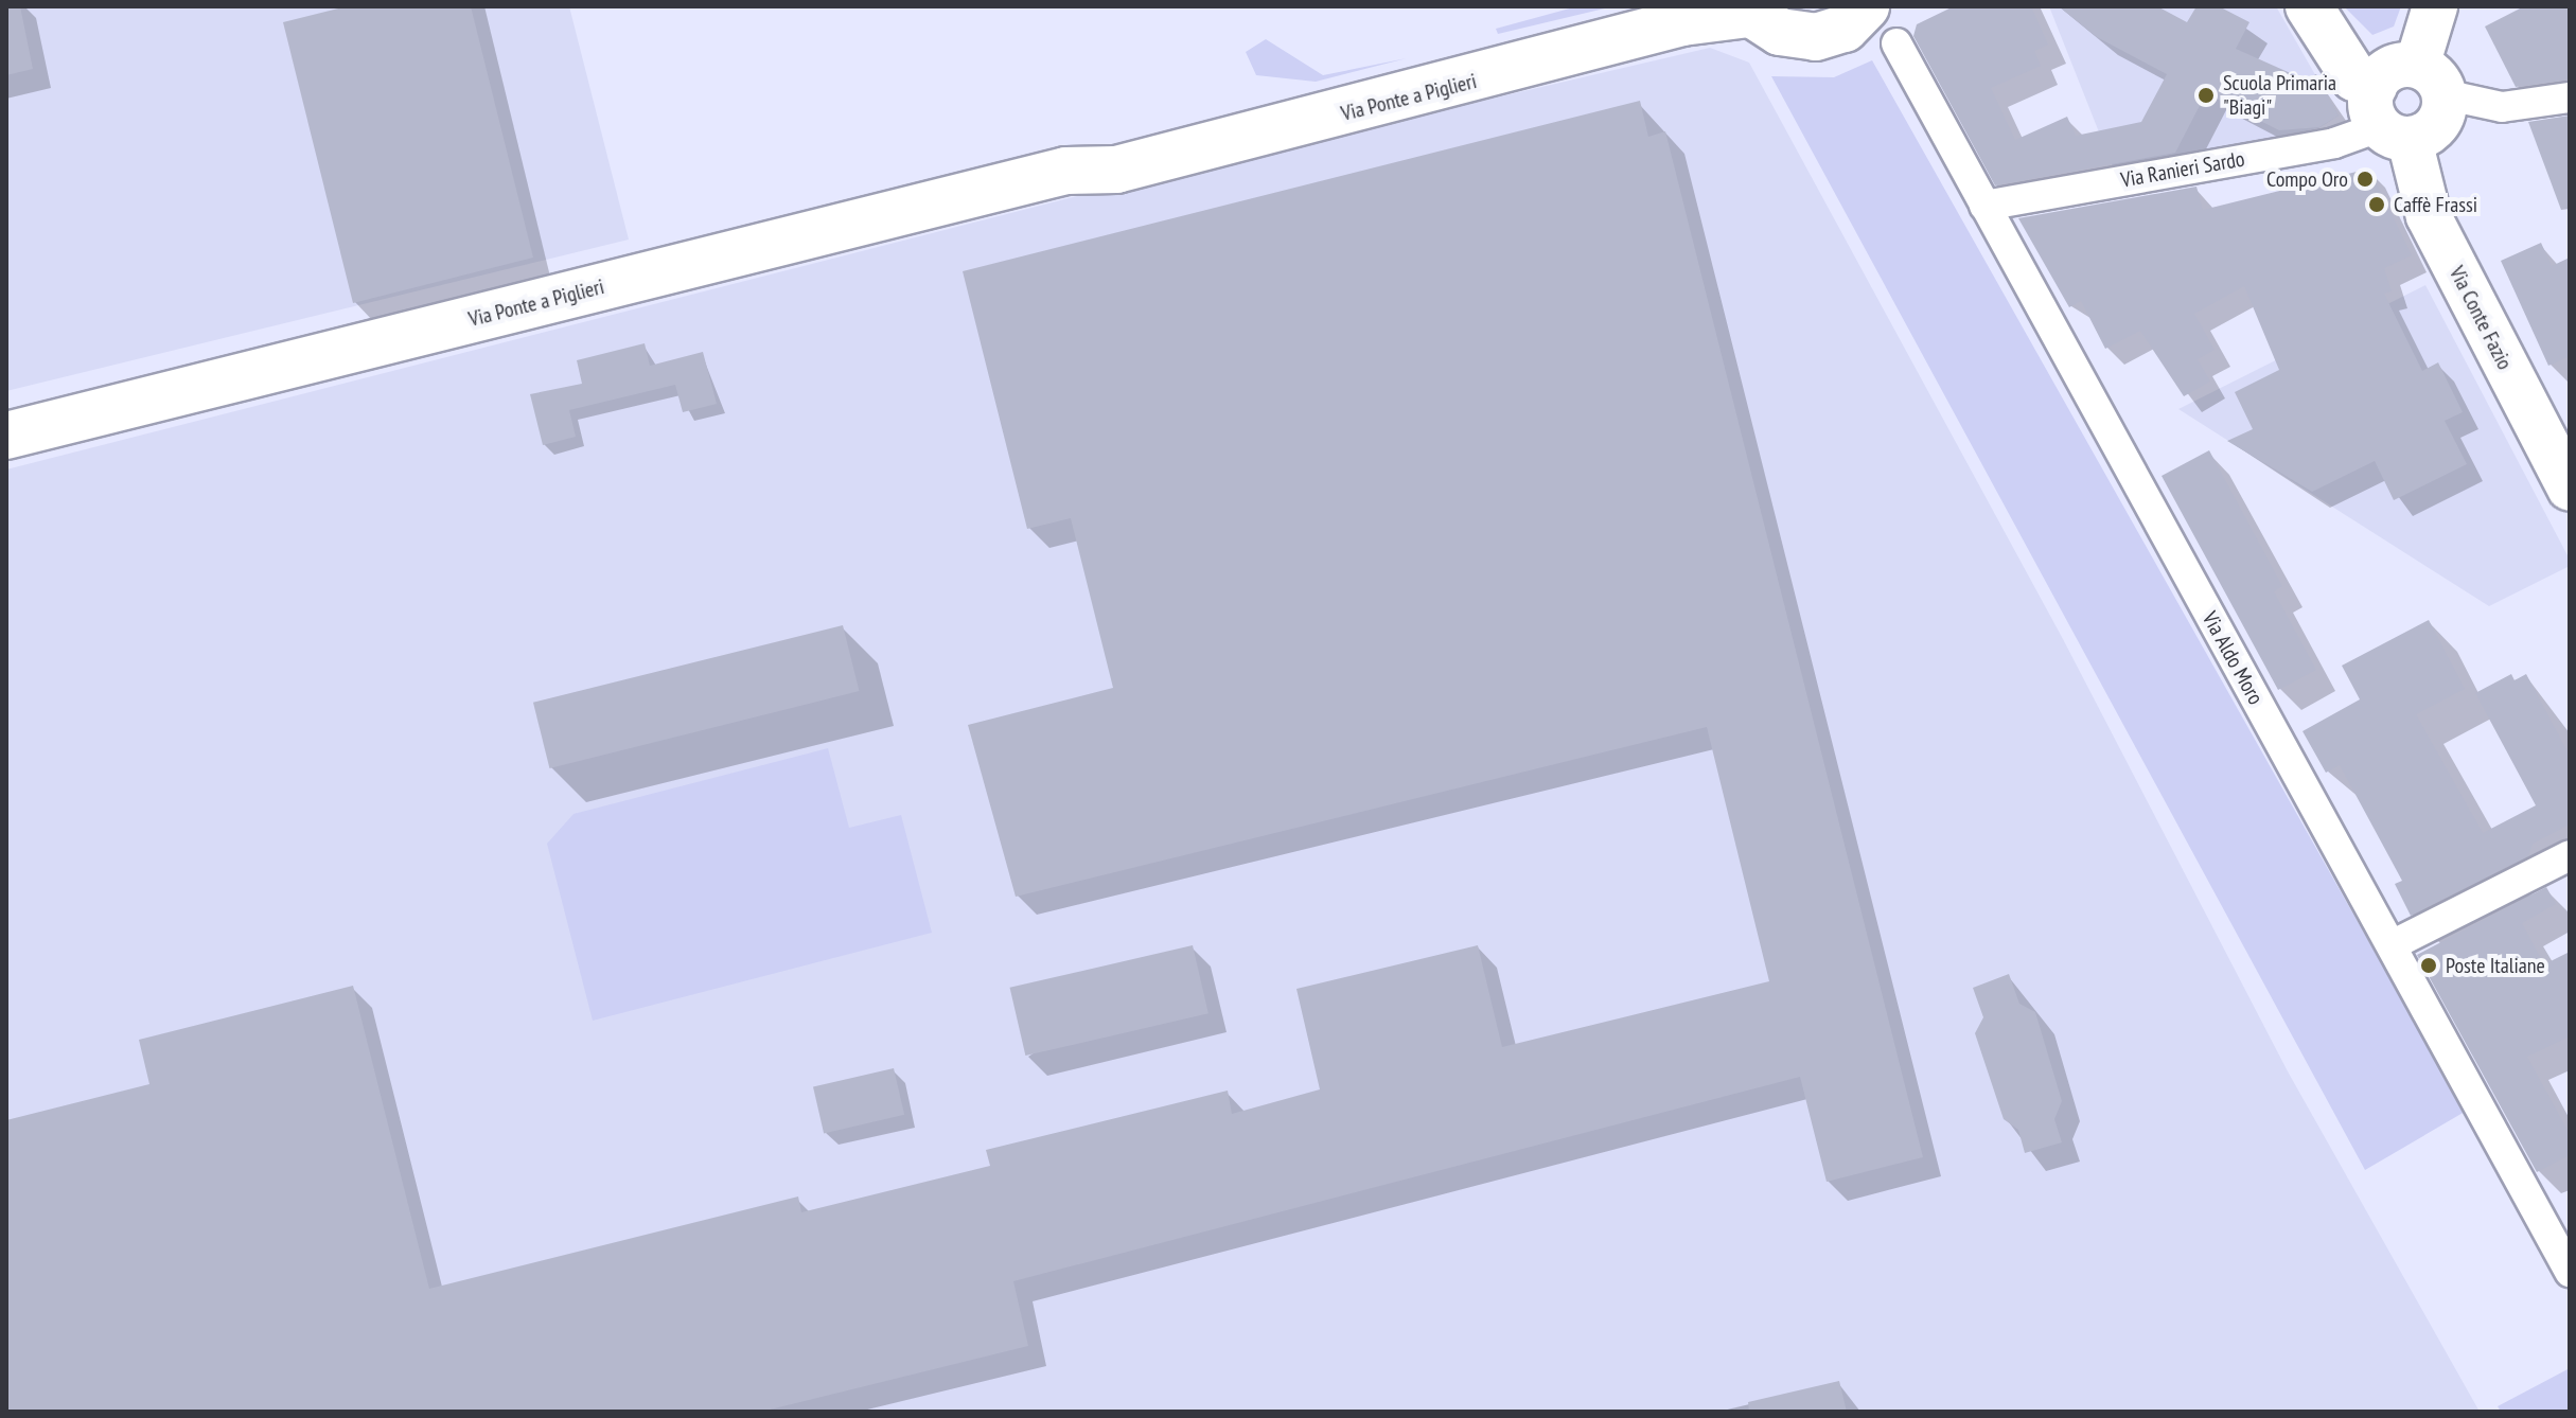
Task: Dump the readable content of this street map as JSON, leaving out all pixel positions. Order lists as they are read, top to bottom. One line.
{"streets":{"main road":["Via Ponte a Piglieri","Via Conte Fazio"],"street":["Via Ranieri Sardo","Via Aldo Moro"]},"crossings":[["Via Ranieri Sardo","Via Conte Fazio"],["Via Ranieri Sardo","Via Aldo Moro"]],"places":["Scuola Primaria \"Biagi\"","Compo Oro","Caffè Frassi","Poste Italiane"]}
